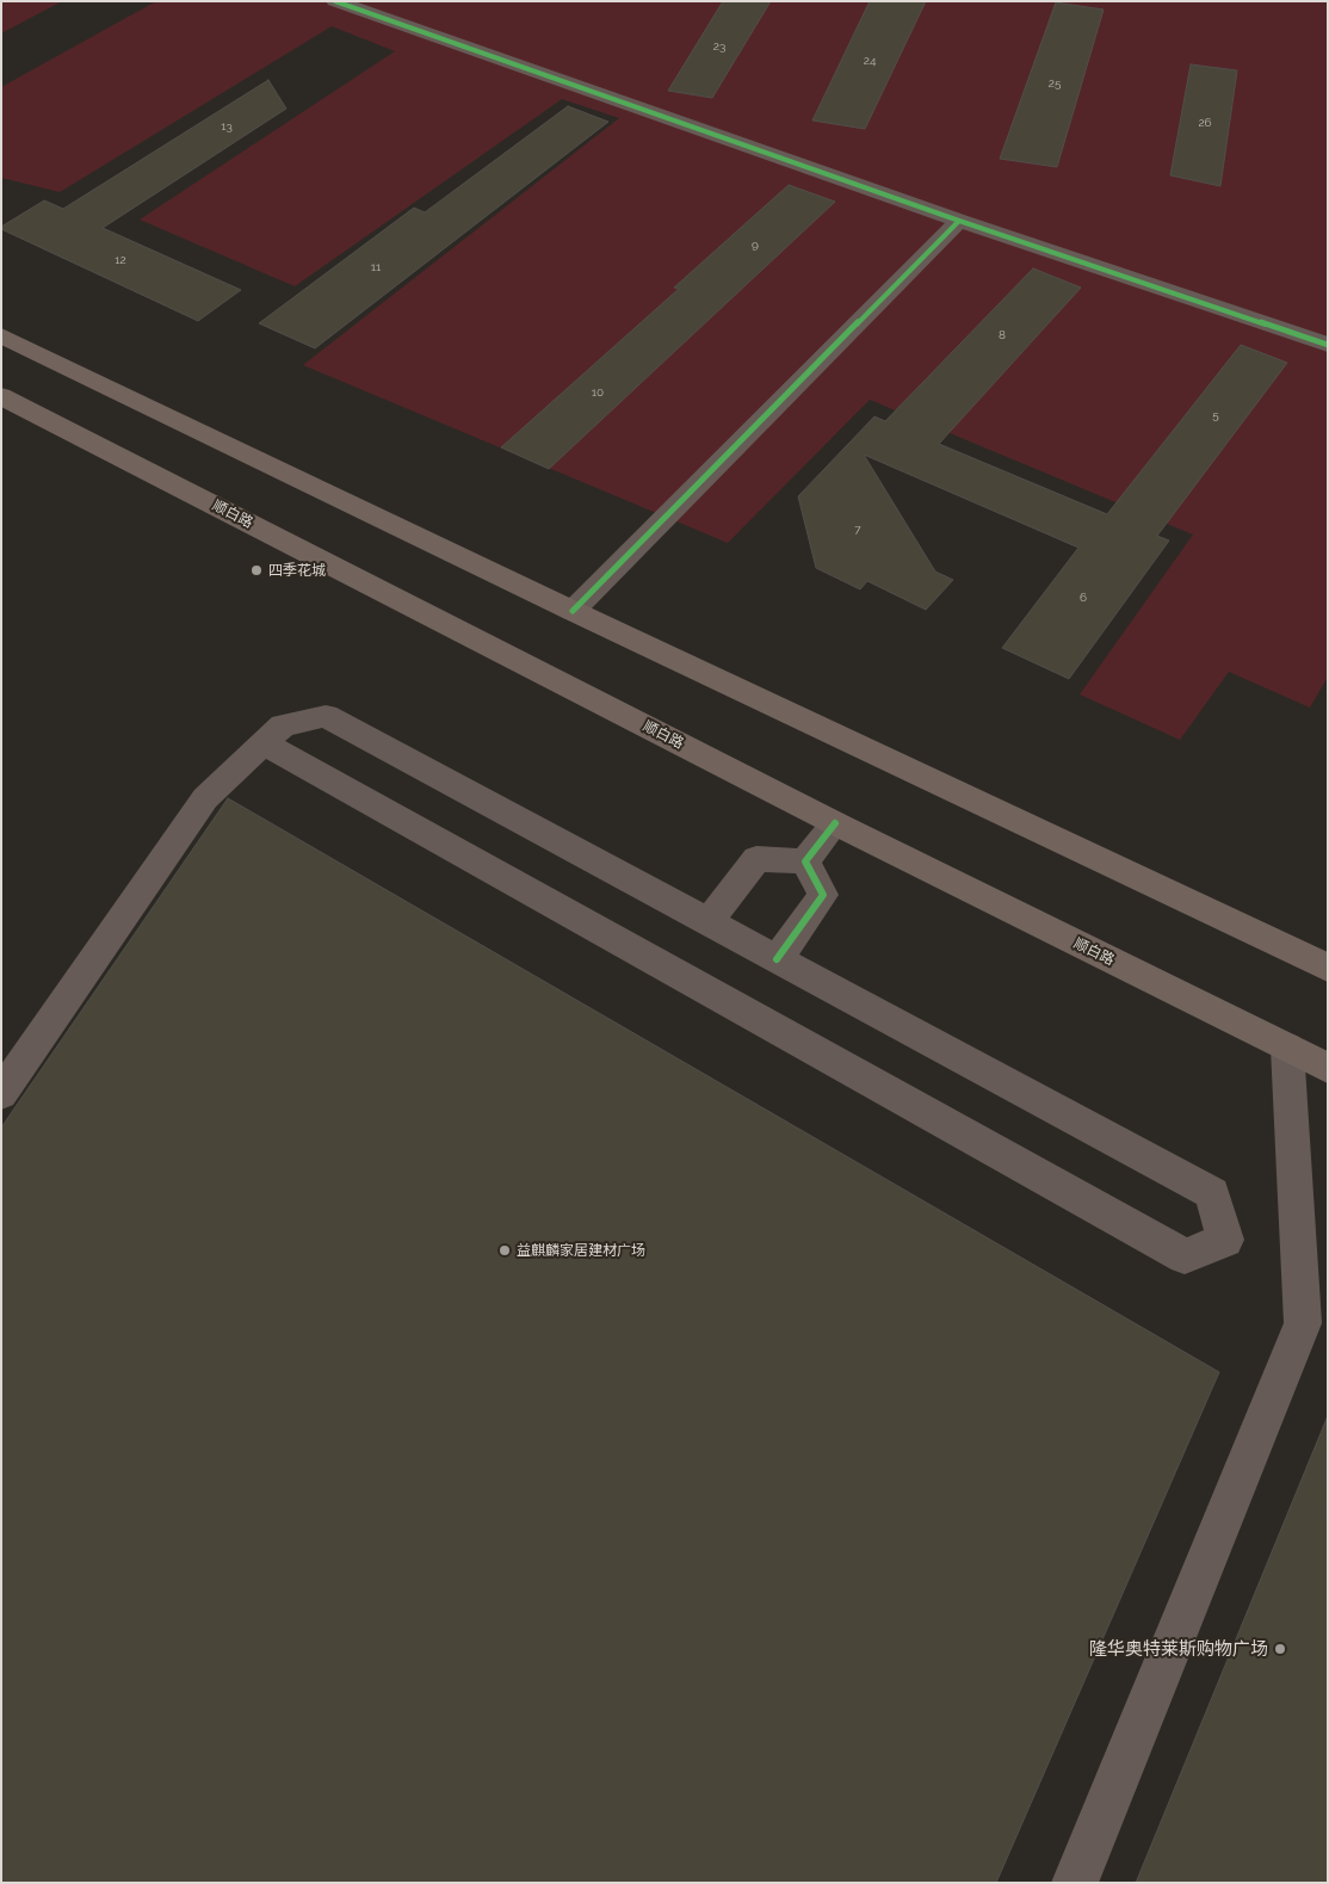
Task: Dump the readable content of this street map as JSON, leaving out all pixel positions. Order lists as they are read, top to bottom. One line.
{"streets":{"main road":["顺白路"]},"places":["四季花城","益麒麟家居建材广场","隆华奥特莱斯购物广场"],"house_numbers":["23","24","25","26","13","9","12","11","8","10","5","7","6"]}
